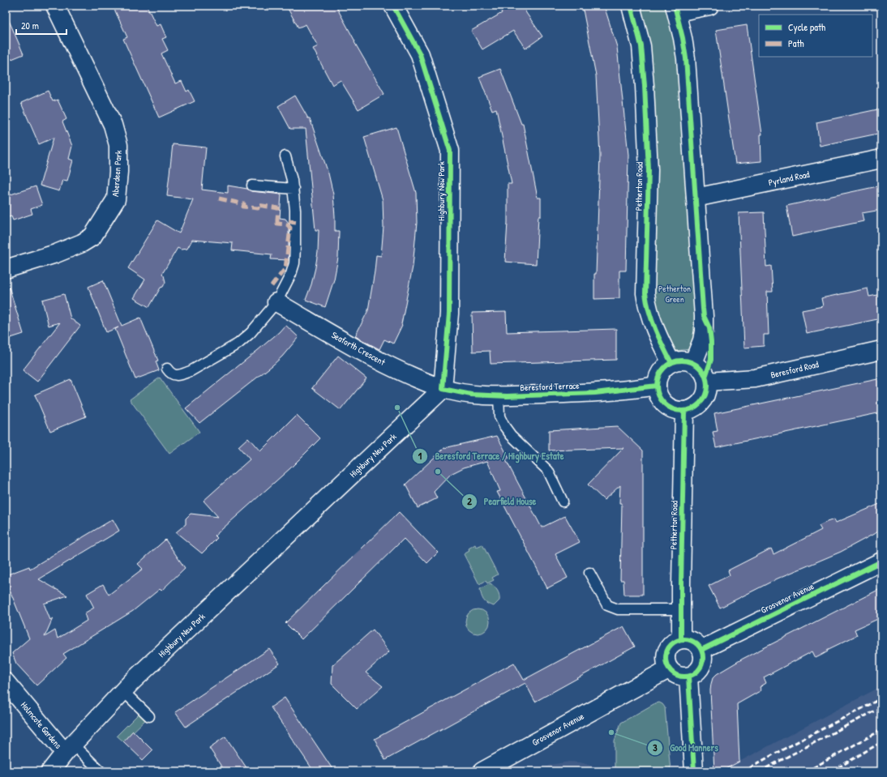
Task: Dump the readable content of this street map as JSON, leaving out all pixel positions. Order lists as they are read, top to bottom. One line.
{"streets":{"street":["Aberdeen Park","Pyrland Road","Petherton Road","Highbury New Park","Seaforth Crescent","Beresford Road","Beresford Terrace","Grosvenor Avenue","Holmcote Gardens"]},"crossings":[["Petherton Road","Beresford Road"],["Petherton Road","Beresford Terrace"],["Petherton Road","Grosvenor Avenue"],["Highbury New Park","Seaforth Crescent"],["Highbury New Park","Beresford Terrace"],["Highbury New Park","Holmcote Gardens"],["Seaforth Crescent","Beresford Terrace"],["Beresford Road","Beresford Terrace"]],"parks":["Petherton Green"],"places":["Beresford Terrace / Highbury Estate","Pearfield House","Good Manners"],"legend":["Cycle path","Path"],"scale_bar":"20 m"}
